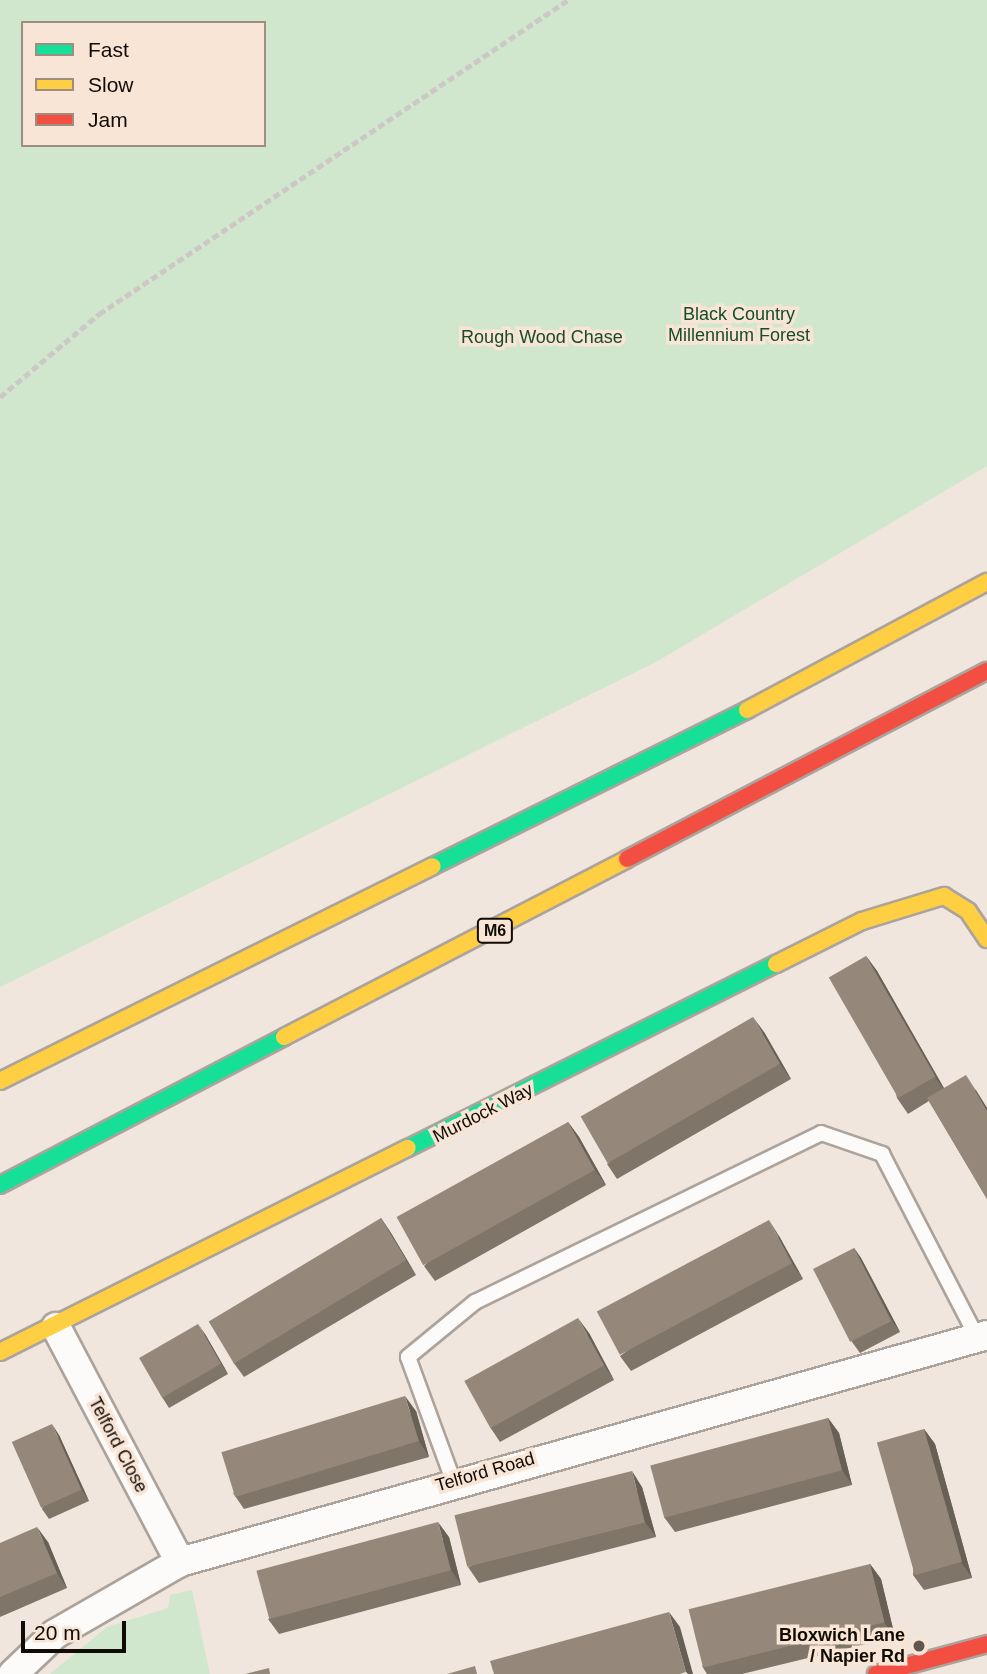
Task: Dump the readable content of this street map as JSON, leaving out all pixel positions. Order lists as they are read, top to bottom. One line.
{"streets":{"main road":["M6","Murdock Way"],"street":["Telford Close","Telford Road"]},"crossings":[["Murdock Way","Telford Close"],["Telford Close","Telford Road"]],"parks":["Black Country Millennium Forest","Rough Wood Chase"],"places":["Bloxwich Lane / Napier Rd"],"legend":["Fast","Slow","Jam"],"scale_bar":"20 m"}
